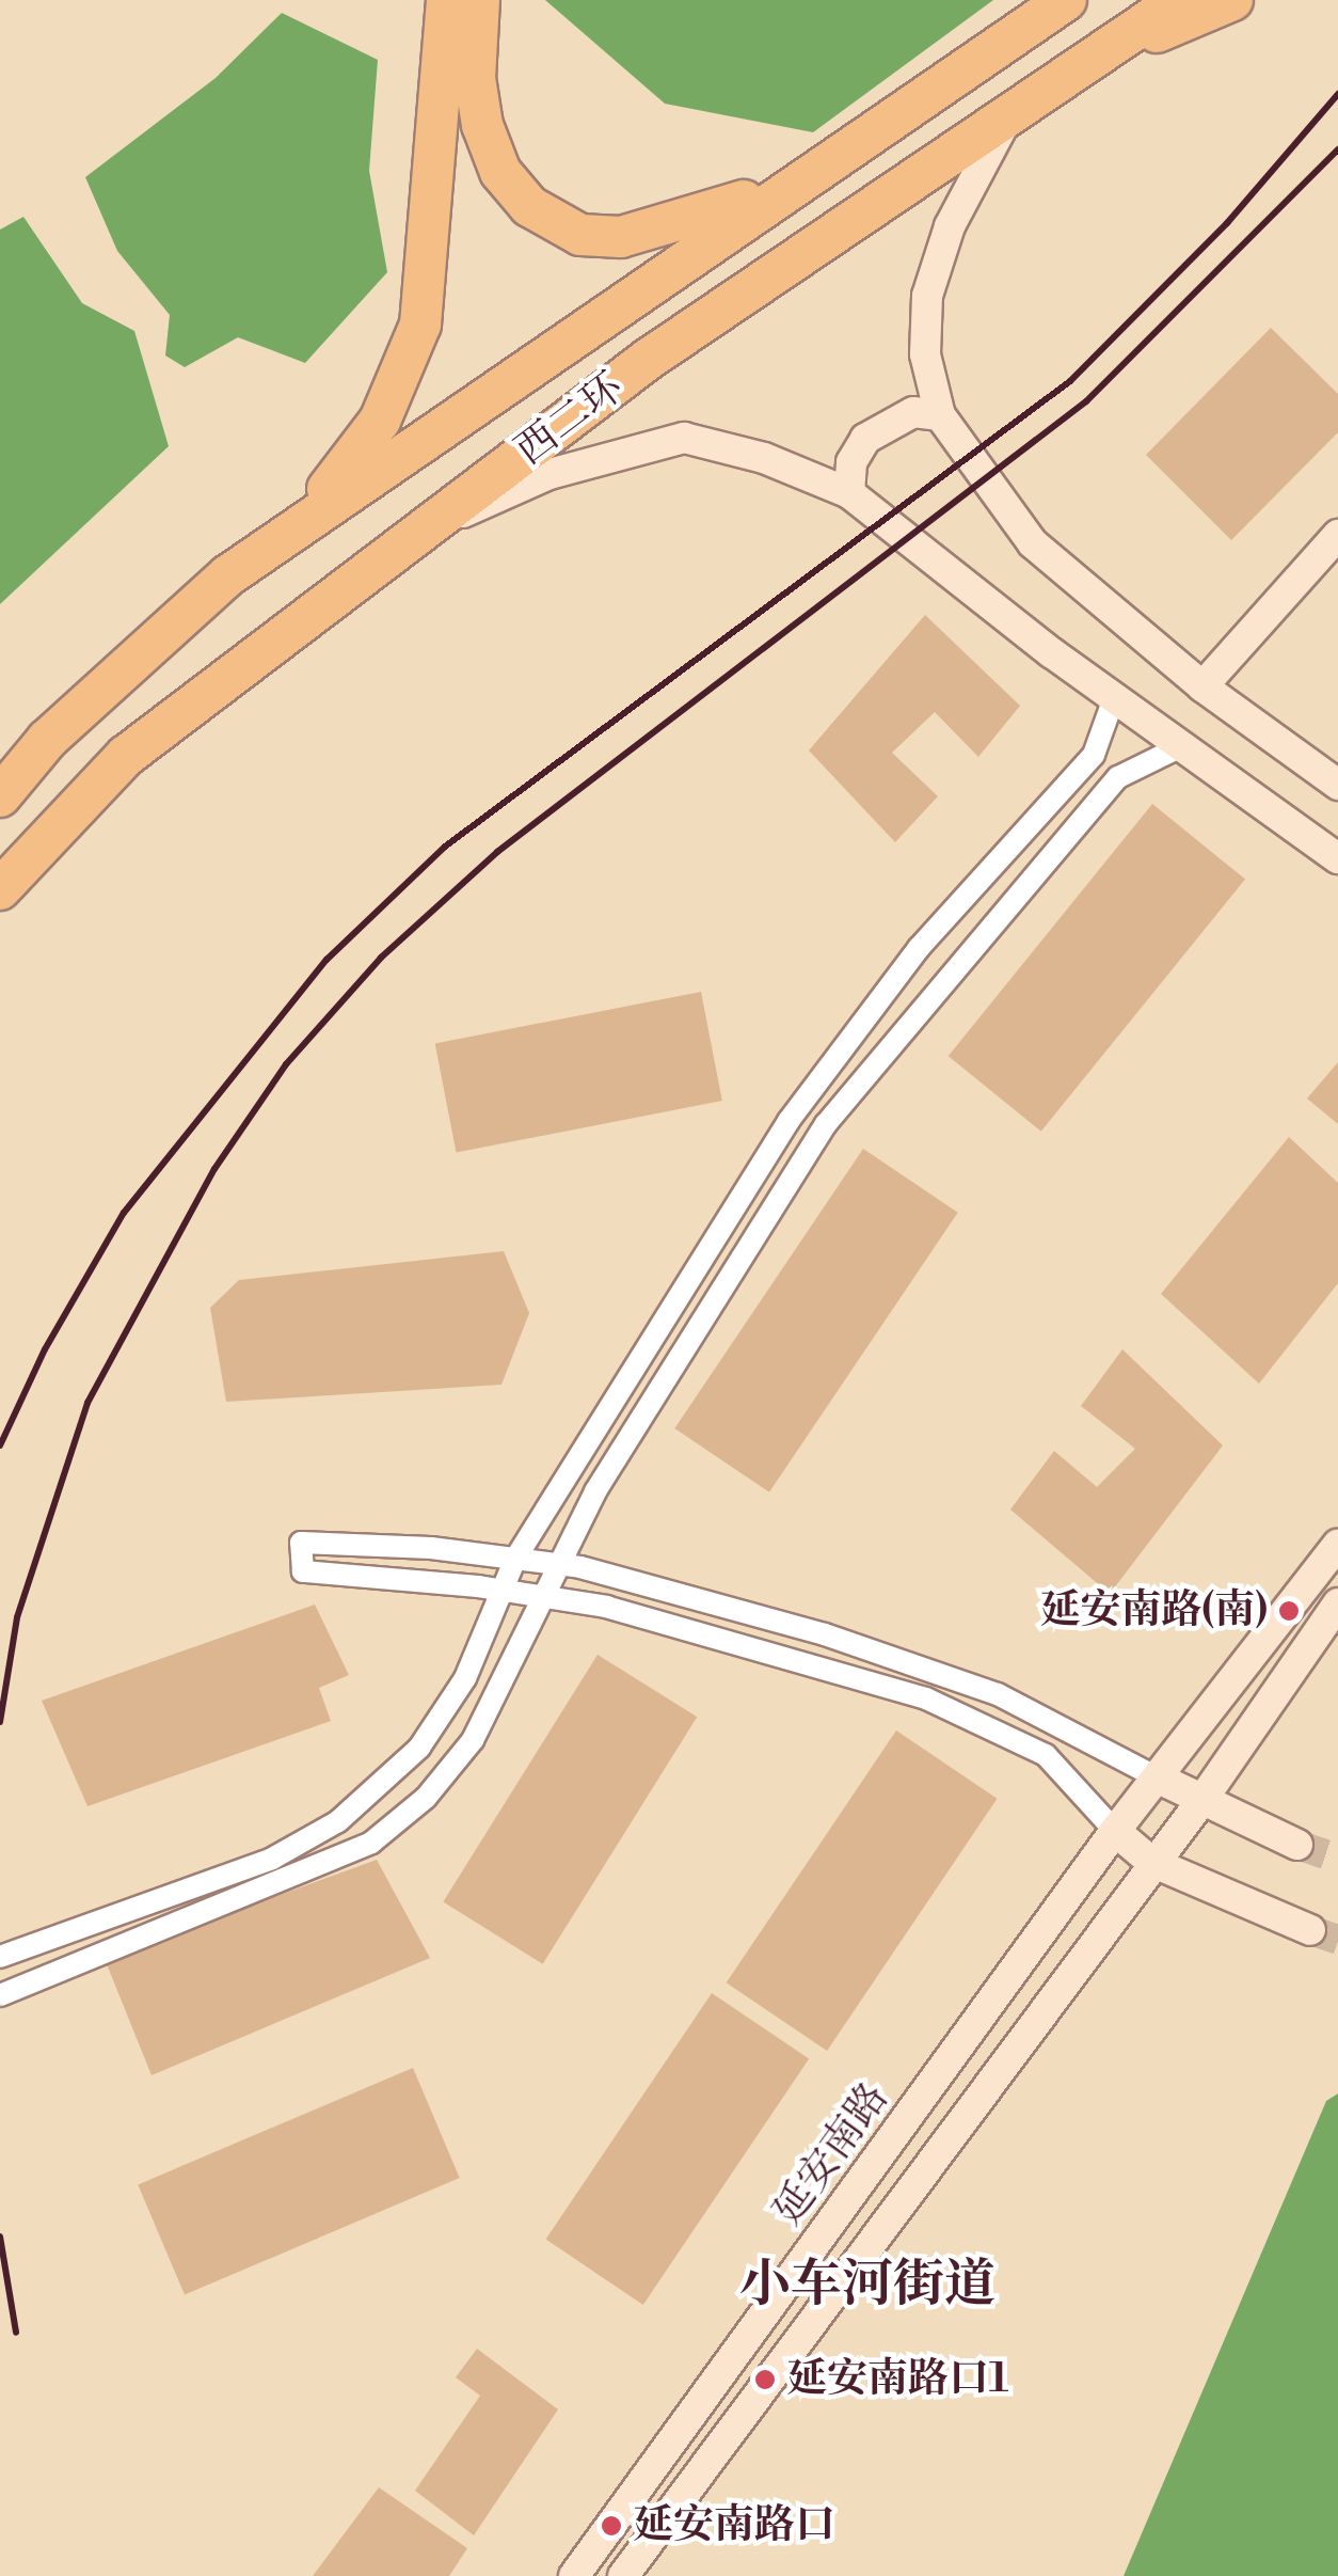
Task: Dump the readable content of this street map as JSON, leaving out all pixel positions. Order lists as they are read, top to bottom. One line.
{"streets":{"highway":["西二环"],"street":["延安南路"]},"districts":["小车河街道"],"places":["延安南路(南)","延安南路口1","延安南路口"]}
